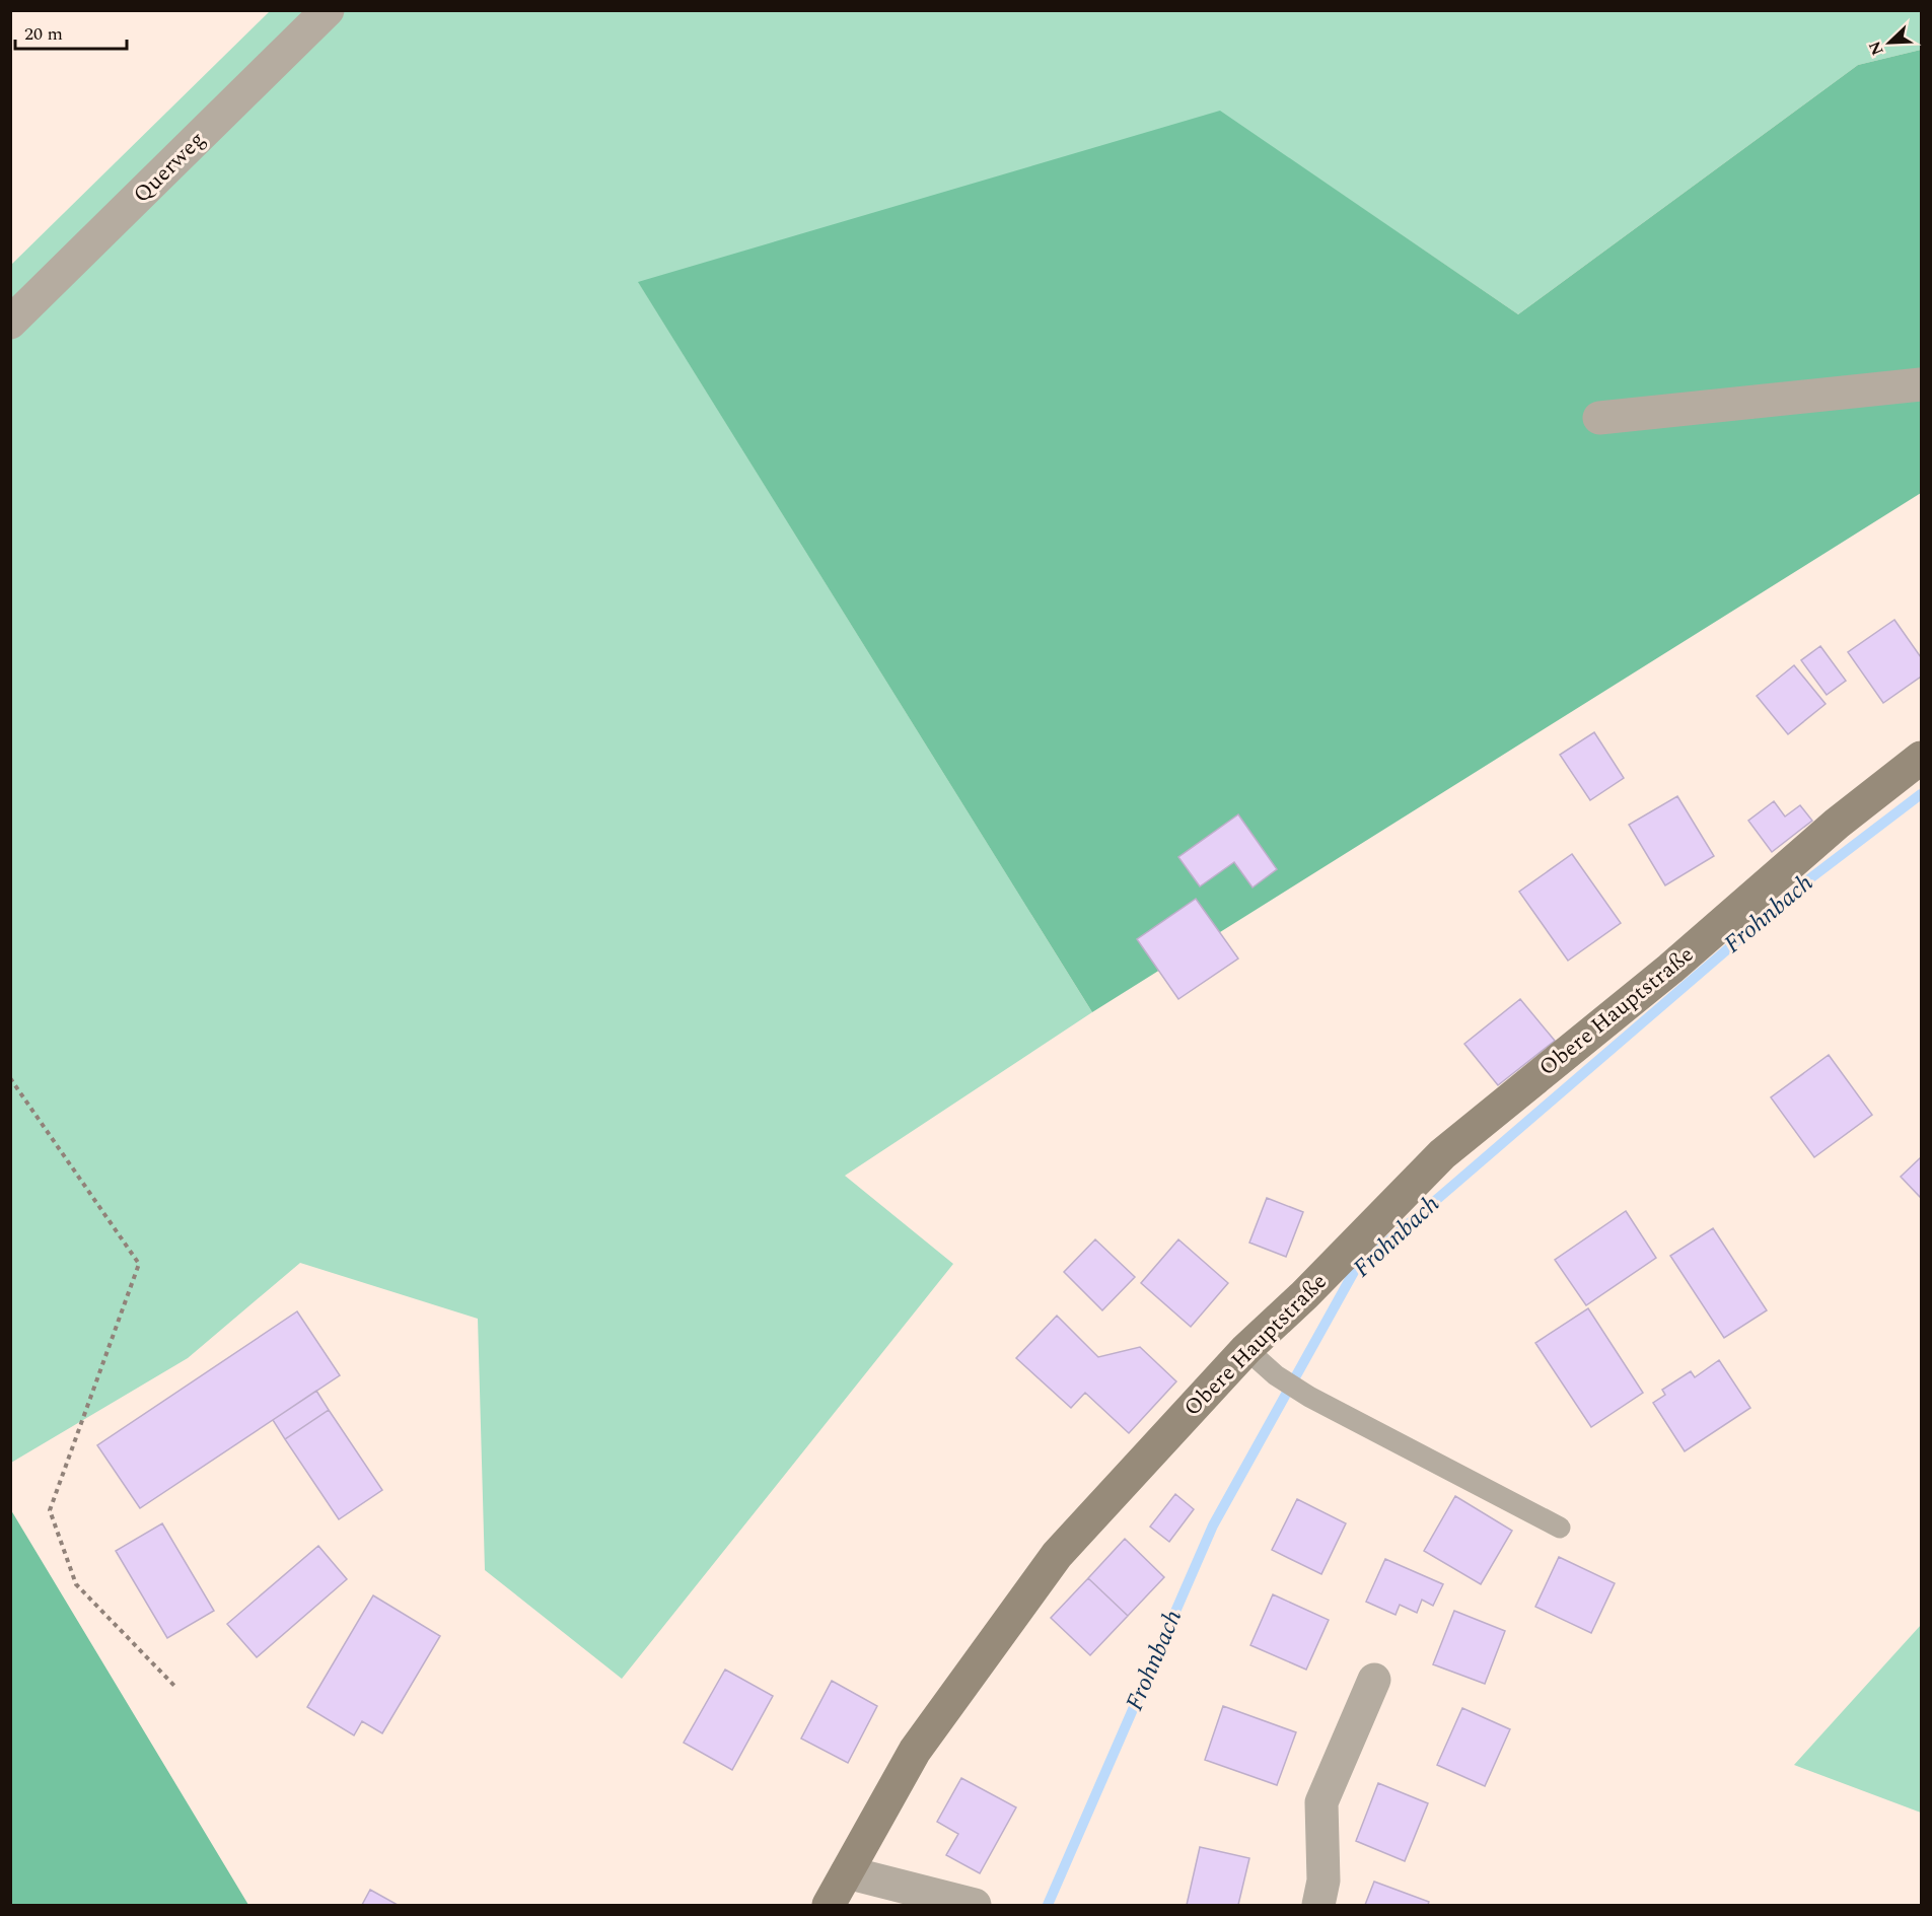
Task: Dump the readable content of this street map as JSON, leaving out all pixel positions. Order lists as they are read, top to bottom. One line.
{"streets":{"street":["Querweg","Obere Hauptstraße"]},"water":["Frohnbach"],"scale_bar":"20 m","north":"bottom left"}
